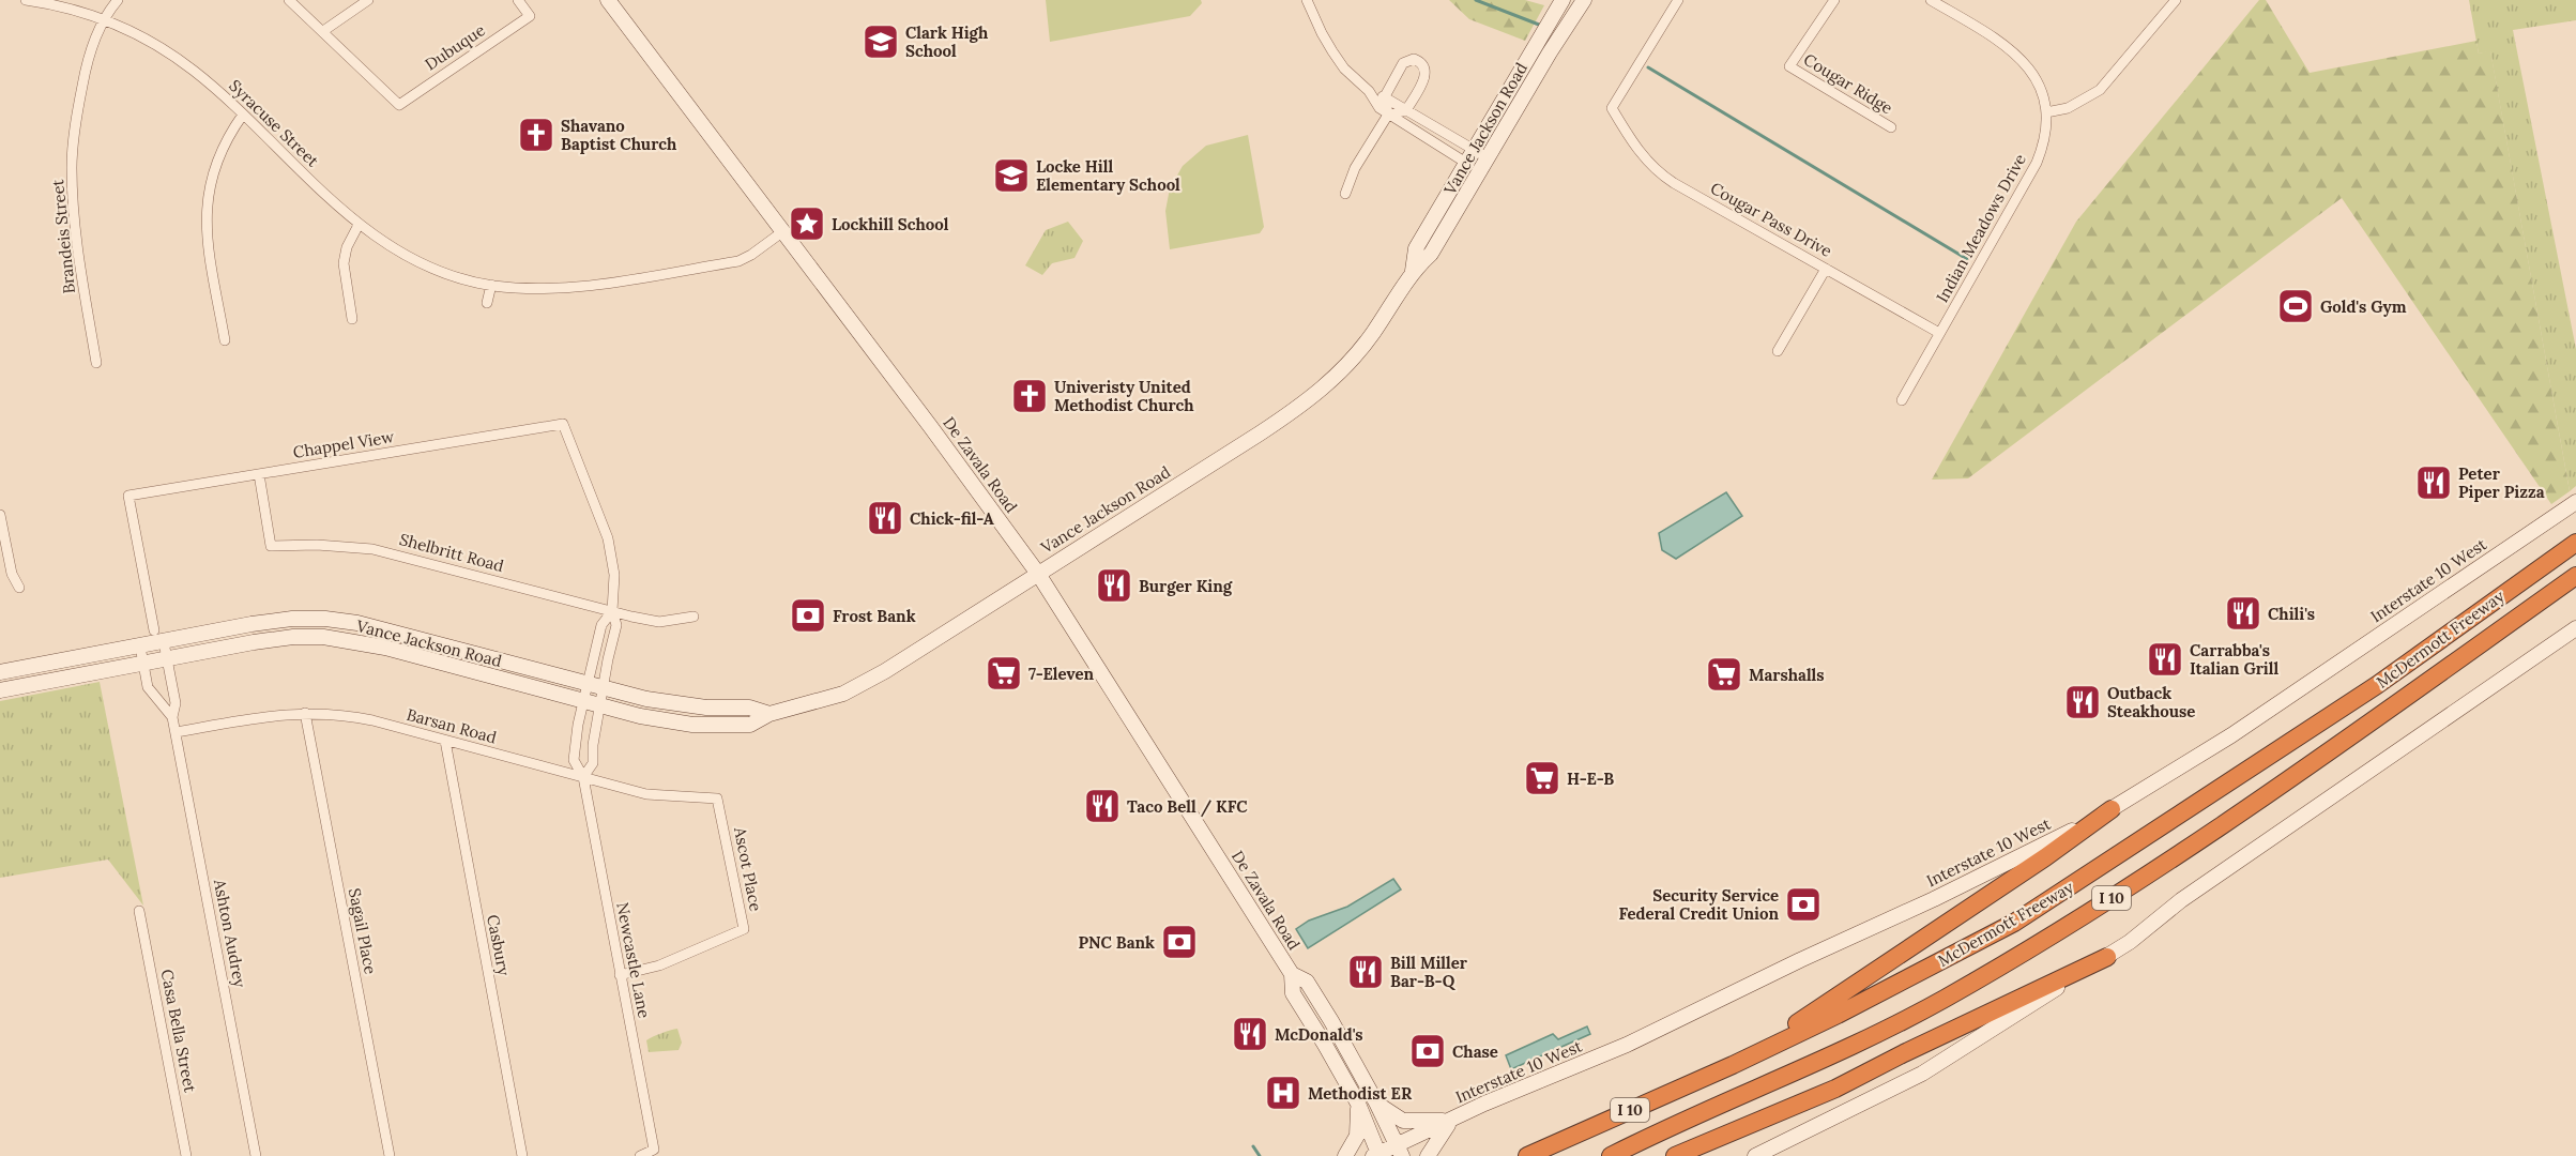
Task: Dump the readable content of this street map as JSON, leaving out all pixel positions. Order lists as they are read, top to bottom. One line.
{"streets":{"highway":["McDermott Freeway","I 10"],"main road":["Vance Jackson Road","De Zavala Road","Interstate 10 West"],"street":["Dubuque","Cougar Ridge","Syracuse Street","Cougar Pass Drive","Indian Meadows Drive","Brandeis Street","Chappel View","Shelbritt Road","Barsan Road","Ascot Place","Sagail Place","Ashton Audrey","Casbury","Newcastle Lane","Casa Bella Street"]},"crossings":[["Syracuse Street","Brandeis Street"],["Syracuse Street","De Zavala Road"],["Vance Jackson Road","De Zavala Road"],["Vance Jackson Road","Ashton Audrey"],["Vance Jackson Road","Newcastle Lane"],["Cougar Pass Drive","Indian Meadows Drive"],["Chappel View","Shelbritt Road"],["Chappel View","Ashton Audrey"],["Chappel View","Newcastle Lane"],["De Zavala Road","Interstate 10 West"],["Shelbritt Road","Newcastle Lane"],["Barsan Road","Ascot Place"],["Barsan Road","Sagail Place"],["Barsan Road","Ashton Audrey"],["Barsan Road","Casbury"],["Barsan Road","Newcastle Lane"],["Ascot Place","Newcastle Lane"]],"places":{"school or university":["Clark High School","Locke Hill Elementary School"],"church":["Shavano Baptist Church","Univeristy United Methodist Church"],"place":["Lockhill School"],"sports":["Gold's Gym"],"restaurant":["Peter Piper Pizza","Chick-fil-A","Burger King","Chili's","Carrabba's Italian Grill","Outback Steakhouse","Taco Bell / KFC","Bill Miller Bar-B-Q","McDonald's"],"bank":["Frost Bank","Security Service Federal Credit Union","PNC Bank","Chase"],"supermarket":["7-Eleven","Marshalls","H-E-B"],"hospital":["Methodist ER"]}}
